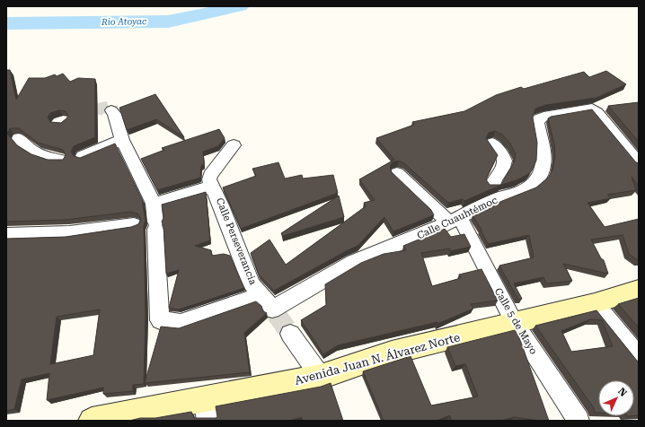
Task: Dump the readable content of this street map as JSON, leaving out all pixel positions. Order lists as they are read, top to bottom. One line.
{"streets":{"main road":["Avenida Juan N. Álvarez Norte"],"street":["Calle Cuauhtémoc","Calle Perseverancia","Calle 5 de Mayo"]},"crossings":[["Calle Cuauhtémoc","Calle Perseverancia"],["Calle Cuauhtémoc","Calle 5 de Mayo"],["Calle 5 de Mayo","Avenida Juan N. Álvarez Norte"]],"water":["Rio Atoyac"],"north":"top right"}
